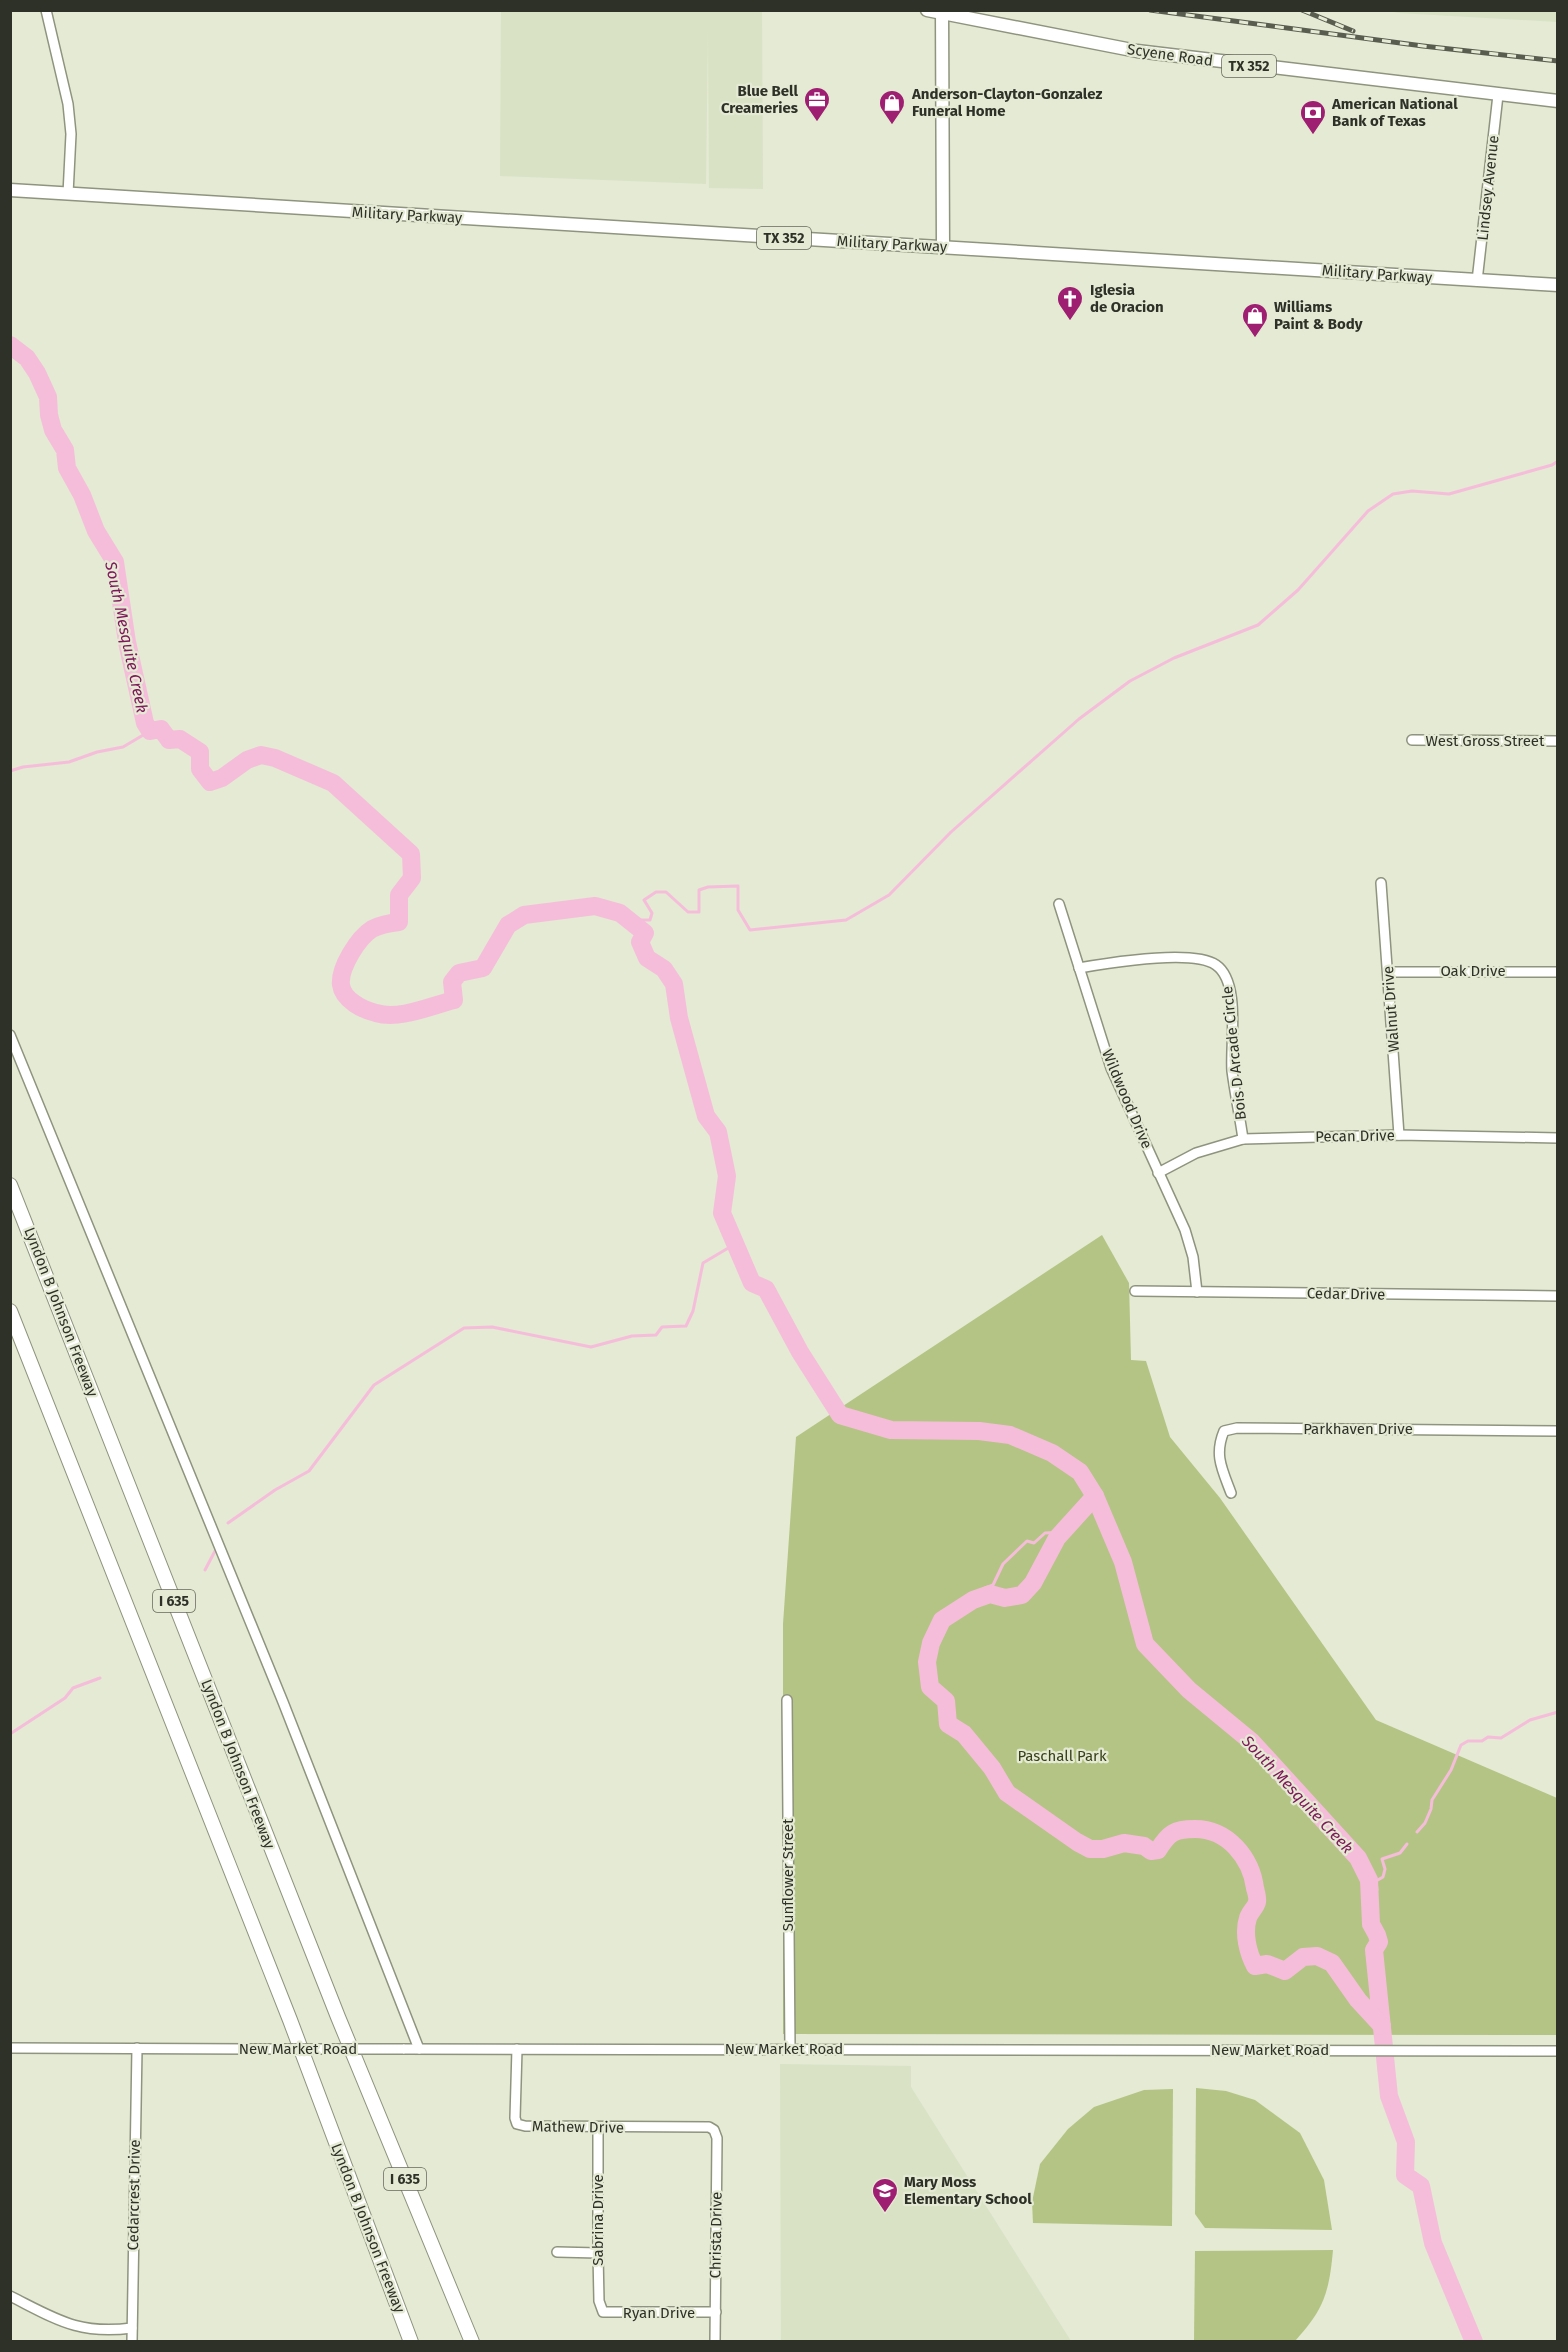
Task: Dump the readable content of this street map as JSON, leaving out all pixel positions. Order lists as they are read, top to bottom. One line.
{"streets":{"highway":["Lyndon B Johnson Freeway","I 635"],"main road":["Scyene Road","TX 352","Military Parkway"],"street":["Lindsey Avenue","West Gross Street","Oak Drive","Walnut Drive","Bois D Arcade Circle","Wildwood Drive","Pecan Drive","Cedar Drive","Parkhaven Drive","Sunflower Street","New Market Road","Mathew Drive","Cedarcrest Drive","Sabrina Drive","Christa Drive","Ryan Drive"]},"crossings":[["Scyene Road","Lindsey Avenue"],["Lindsey Avenue","Military Parkway"],["Oak Drive","Walnut Drive"],["Walnut Drive","Pecan Drive"],["Bois D Arcade Circle","Wildwood Drive"],["Bois D Arcade Circle","Pecan Drive"],["Wildwood Drive","Pecan Drive"],["Wildwood Drive","Cedar Drive"],["Sunflower Street","New Market Road"],["New Market Road","Mathew Drive"],["New Market Road","Cedarcrest Drive"],["Mathew Drive","Sabrina Drive"],["Mathew Drive","Christa Drive"],["Sabrina Drive","Ryan Drive"],["Christa Drive","Ryan Drive"]],"water":["South Mesquite Creek"],"parks":["Paschall Park"],"places":{"office":["Blue Bell Creameries"],"shop":["Anderson-Clayton-Gonzalez Funeral Home","Williams Paint & Body"],"bank":["American National Bank of Texas"],"church":["Iglesia de Oracion"],"school or university":["Mary Moss Elementary School"]}}
